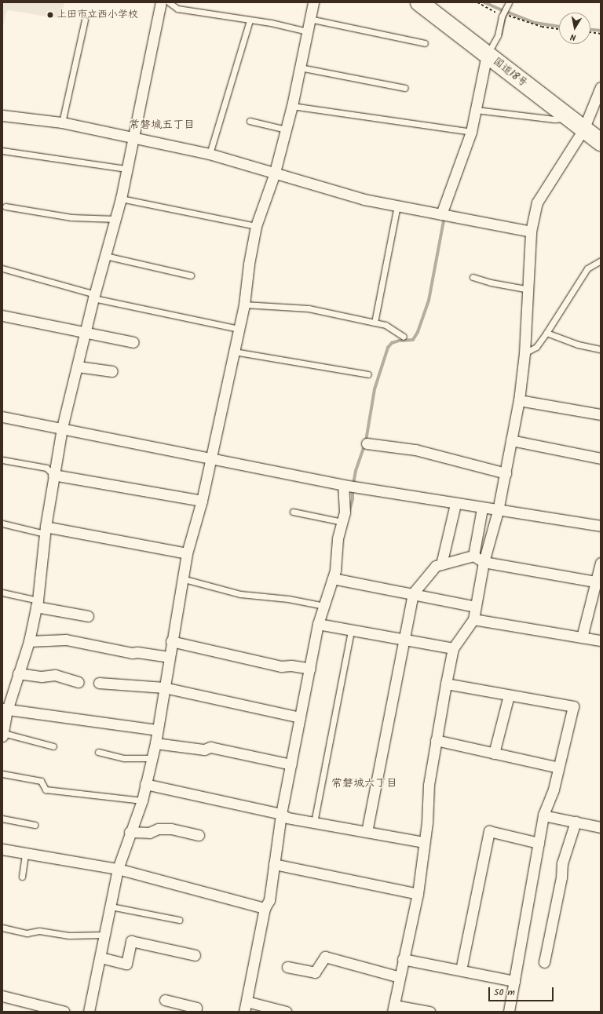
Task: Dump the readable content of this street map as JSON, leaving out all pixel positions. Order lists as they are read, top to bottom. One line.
{"streets":{"highway":["国道18号"]},"districts":["常磐城五丁目","常磐城六丁目"],"places":["上田市立西小学校"],"scale_bar":"50 m","north":"bottom"}
